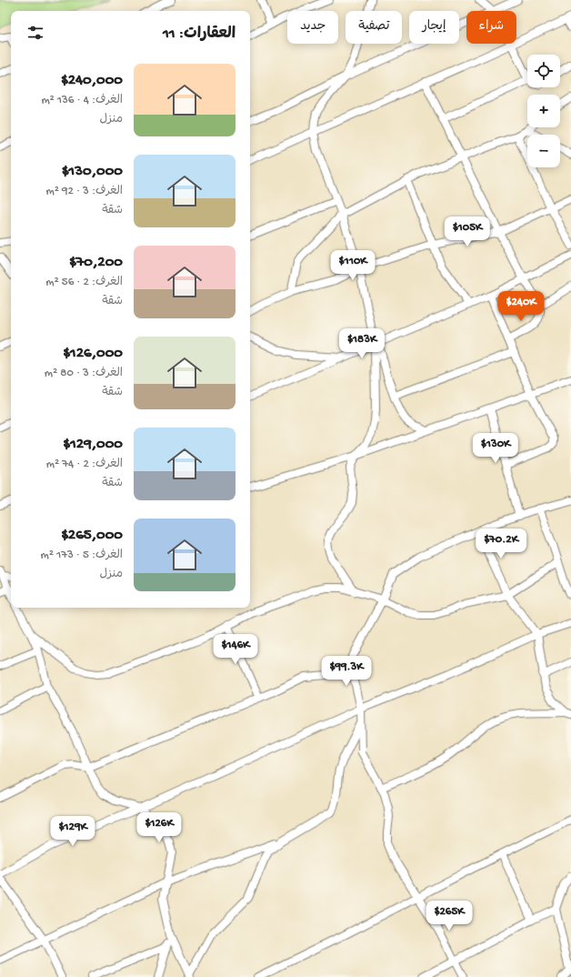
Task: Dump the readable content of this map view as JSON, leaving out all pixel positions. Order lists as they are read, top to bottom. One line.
{"page":{"chip":["شراء","إيجار","تصفية","جديد"],"heading":"العقارات: 11","map_buttons":["+","−"],"list":[{"name":"$240,000","note":"الغرف: 4 · 136 m² · منزل"},{"name":"$130,000","note":"الغرف: 3 · 92 m² · شقة"},{"name":"$70,200","note":"الغرف: 2 · 56 m² · شقة"},{"name":"$126,000","note":"الغرف: 3 · 80 m² · شقة"},{"name":"$129,000","note":"الغرف: 2 · 74 m² · شقة"},{"name":"$265,000","note":"الغرف: 5 · 173 m² · منزل"}],"price":["$105K","$110K","$240K","$183K","$130K","$70.2K","$146K","$99.3K","$126K","$129K","$265K"]}}
